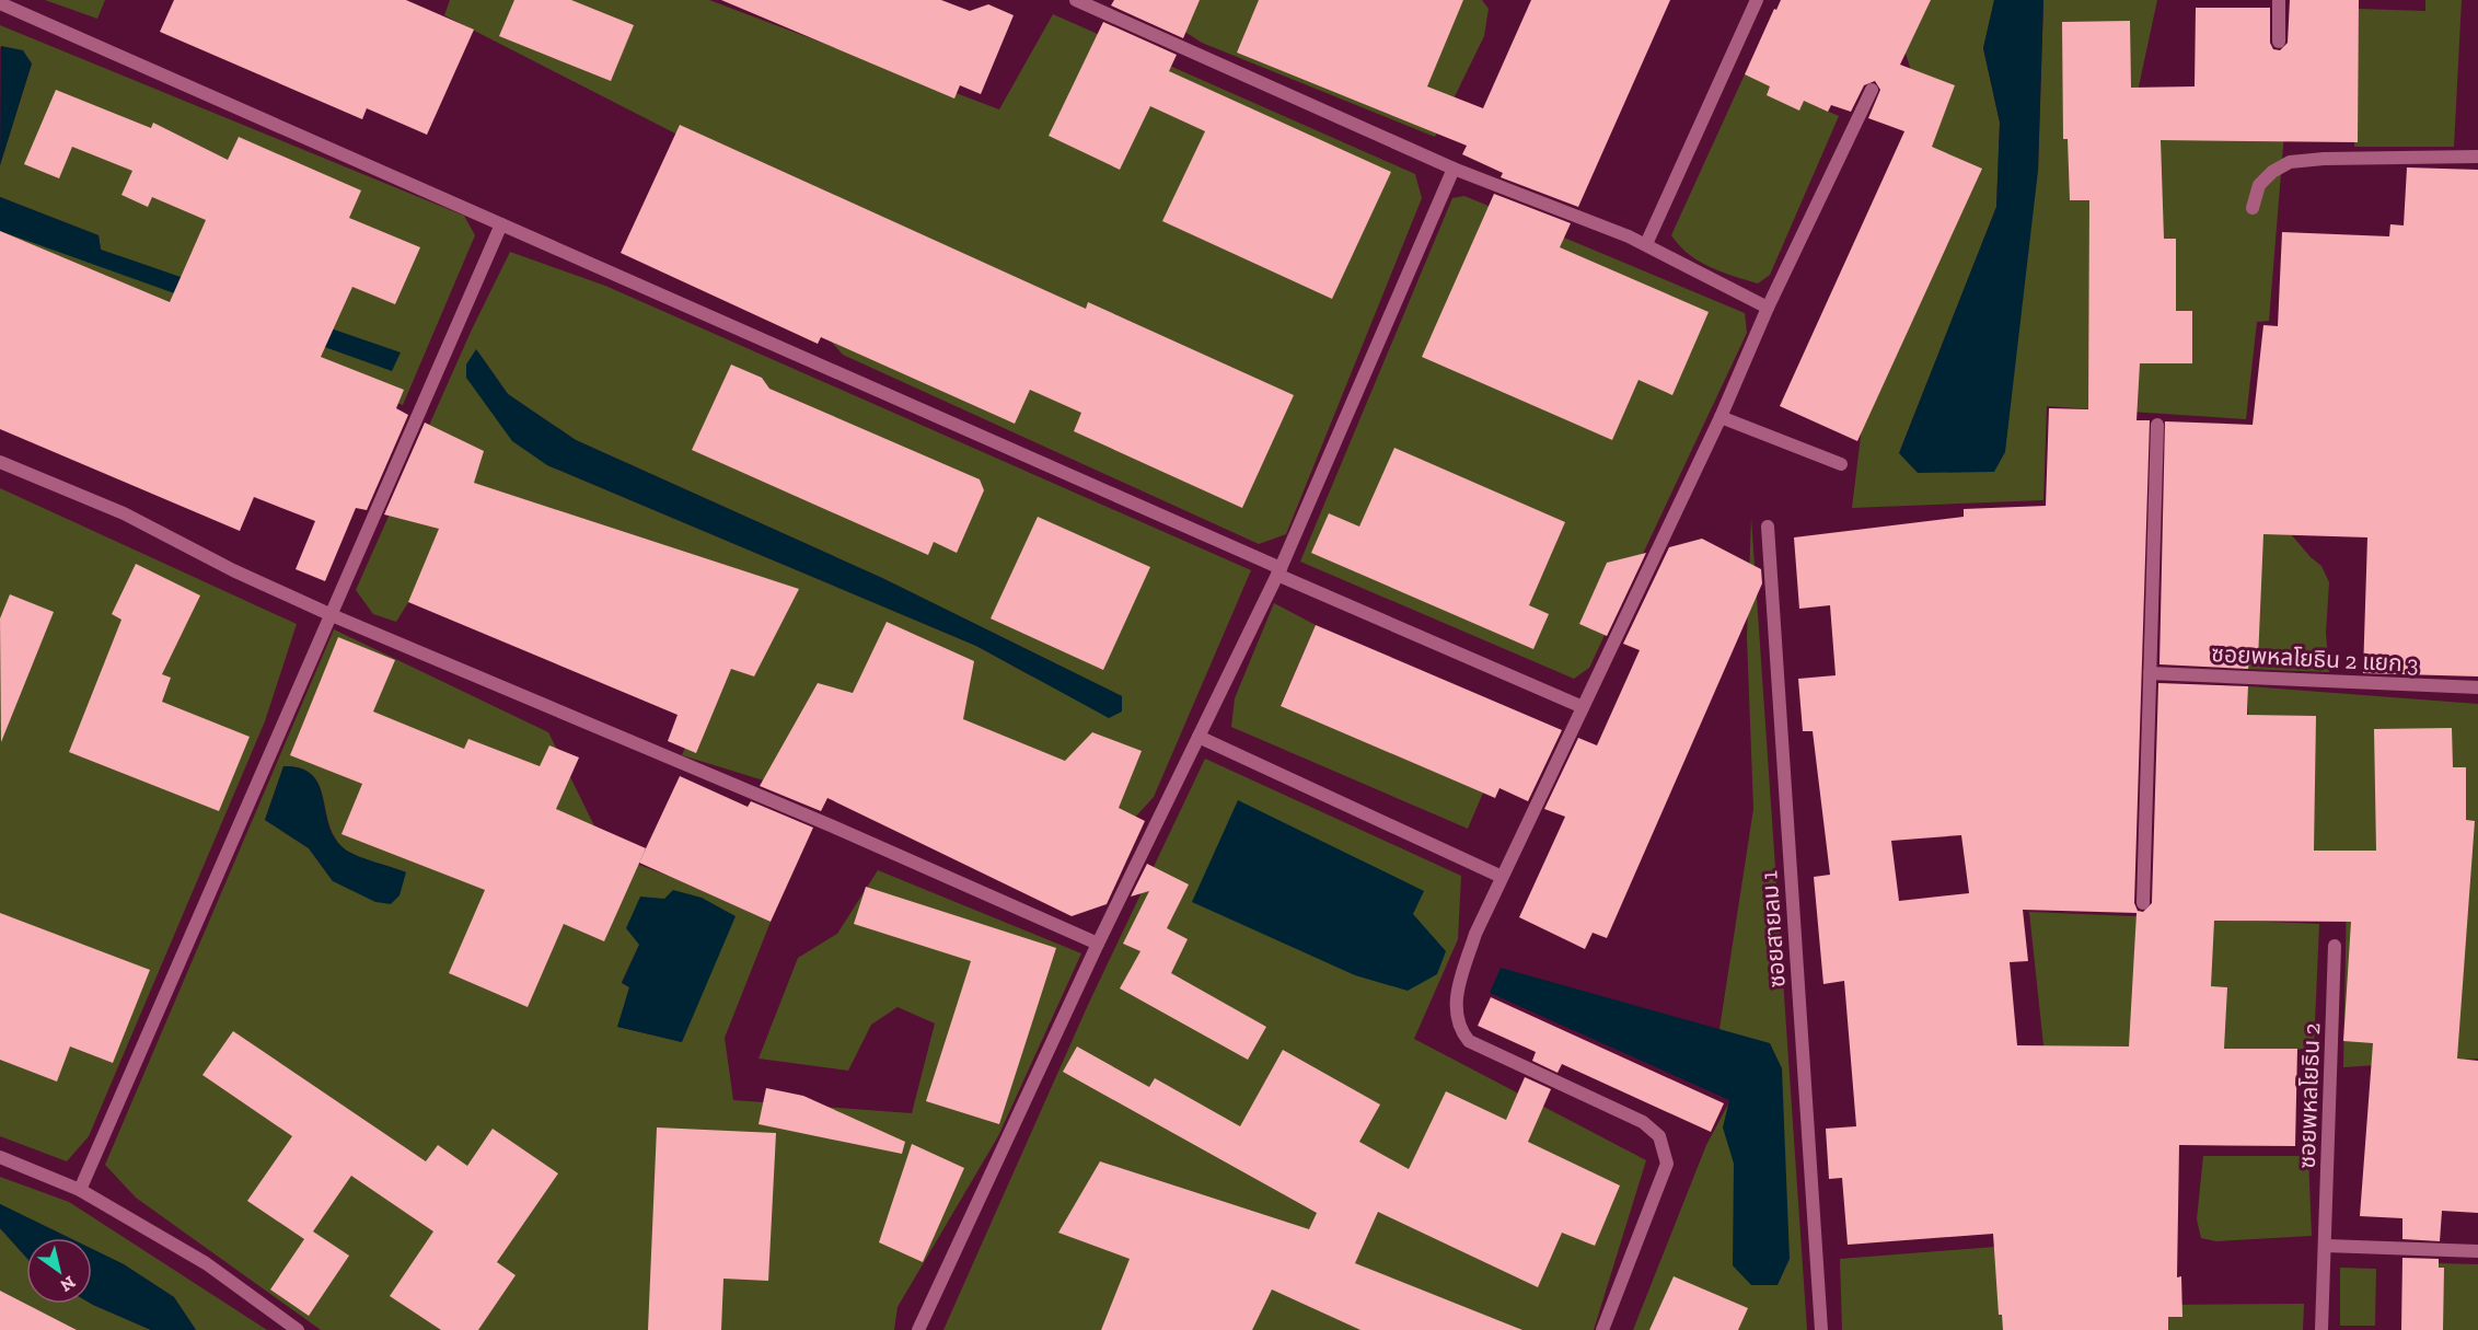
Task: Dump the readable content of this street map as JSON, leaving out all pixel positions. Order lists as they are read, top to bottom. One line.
{"streets":{"street":["ซอยพหลโยธิน 2 แยก 3","ซอยสายลม 1","ซอยพหลโยธิน 2"]},"north":"bottom right"}
